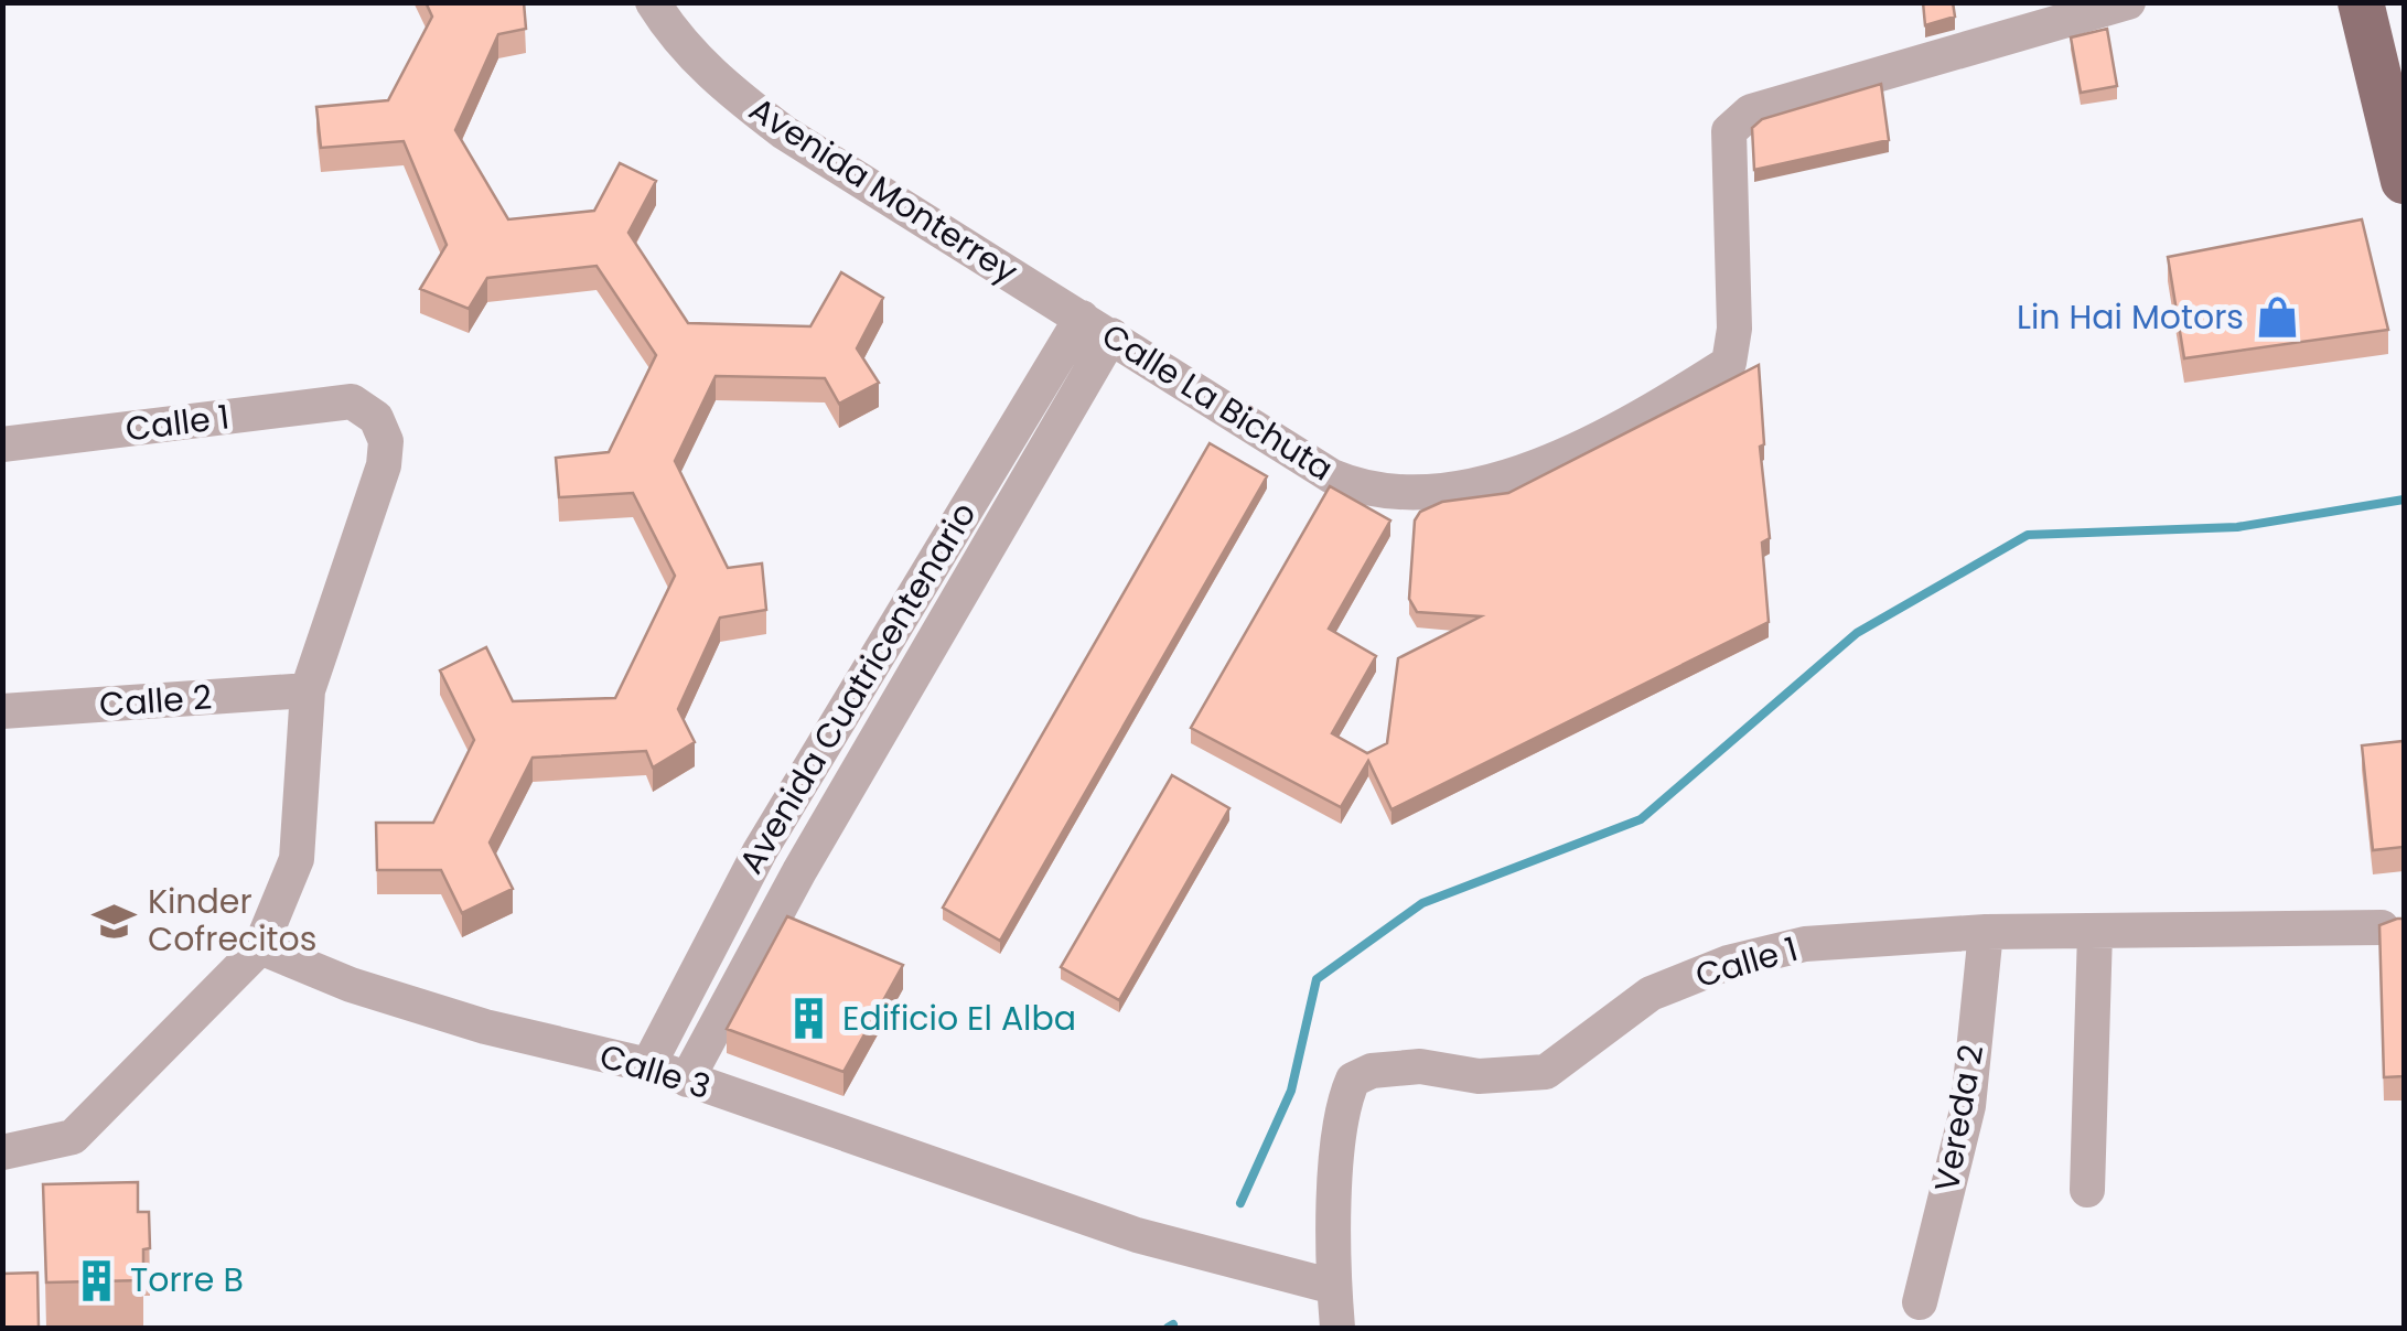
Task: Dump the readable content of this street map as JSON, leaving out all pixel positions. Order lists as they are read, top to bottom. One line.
{"streets":{"street":["Avenida Monterrey","Calle La Bichuta","Calle 1","Avenida Cuatricentenario","Calle 2","Calle 3","Vereda 2"]},"crossings":[["Avenida Monterrey","Calle La Bichuta"],["Avenida Monterrey","Avenida Cuatricentenario"],["Calle La Bichuta","Avenida Cuatricentenario"],["Calle 1","Calle 2"],["Calle 1","Calle 3"],["Calle 1","Vereda 2"],["Avenida Cuatricentenario","Calle 3"]],"places":{"shop":["Lin Hai Motors"],"school or university":["Kinder Cofrecitos"],"building":["Edificio El Alba","Torre B"]}}
